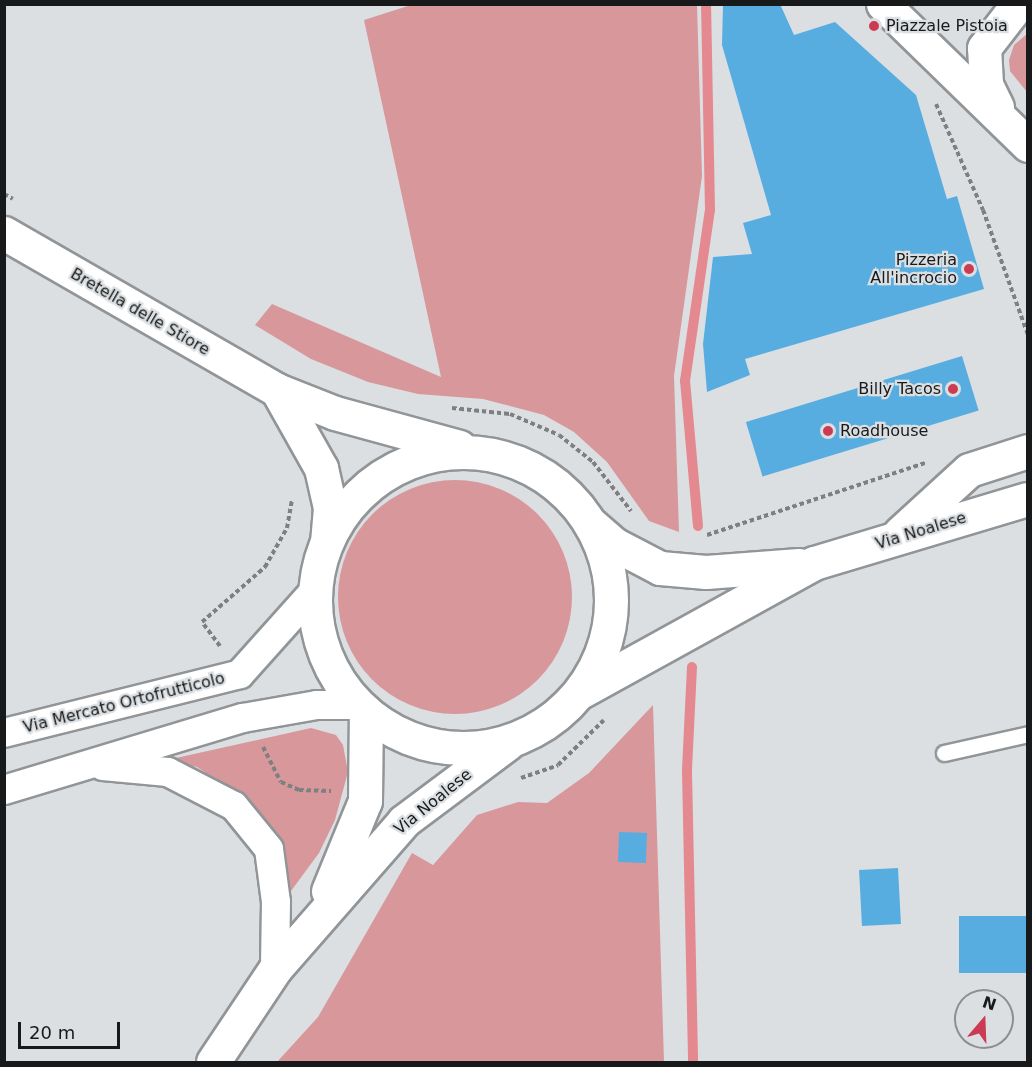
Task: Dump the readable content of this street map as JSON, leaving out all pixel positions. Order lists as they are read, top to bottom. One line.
{"streets":{"main road":["Bretella delle Stiore","Via Noalese"],"street":["Via Mercato Ortofrutticolo"]},"crossings":[["Bretella delle Stiore","Via Noalese"],["Via Noalese","Via Mercato Ortofrutticolo"]],"places":["Piazzale Pistoia","Pizzeria All'incrocio","Billy Tacos","Roadhouse"],"scale_bar":"20 m","north":"top"}
